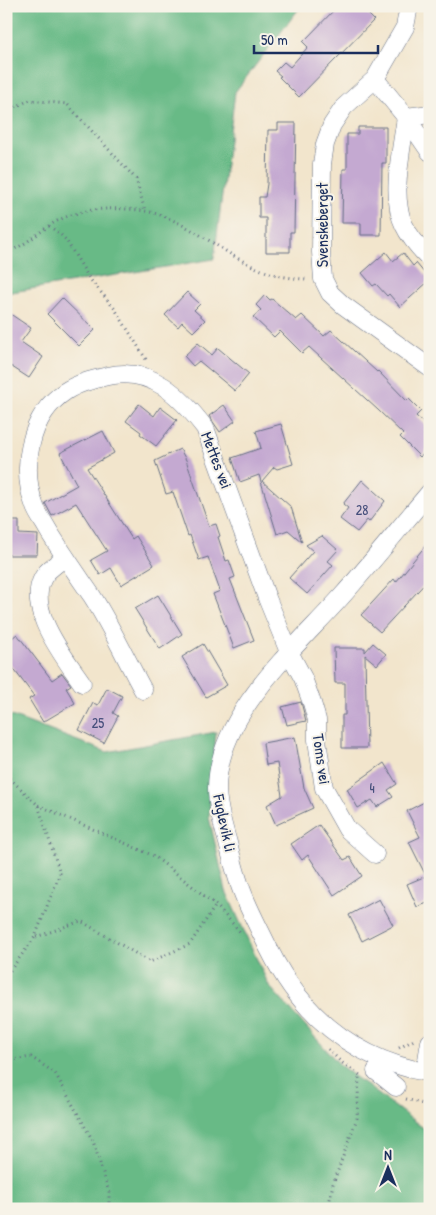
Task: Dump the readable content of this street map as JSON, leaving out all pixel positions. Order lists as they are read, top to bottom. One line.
{"streets":{"street":["Svenskeberget","Mettes vei","Toms vei","Fuglevik li"]},"crossings":[["Mettes vei","Toms vei"],["Mettes vei","Fuglevik li"],["Toms vei","Fuglevik li"]],"house_numbers":["28","25","4"],"scale_bar":"50 m","north":"top"}
